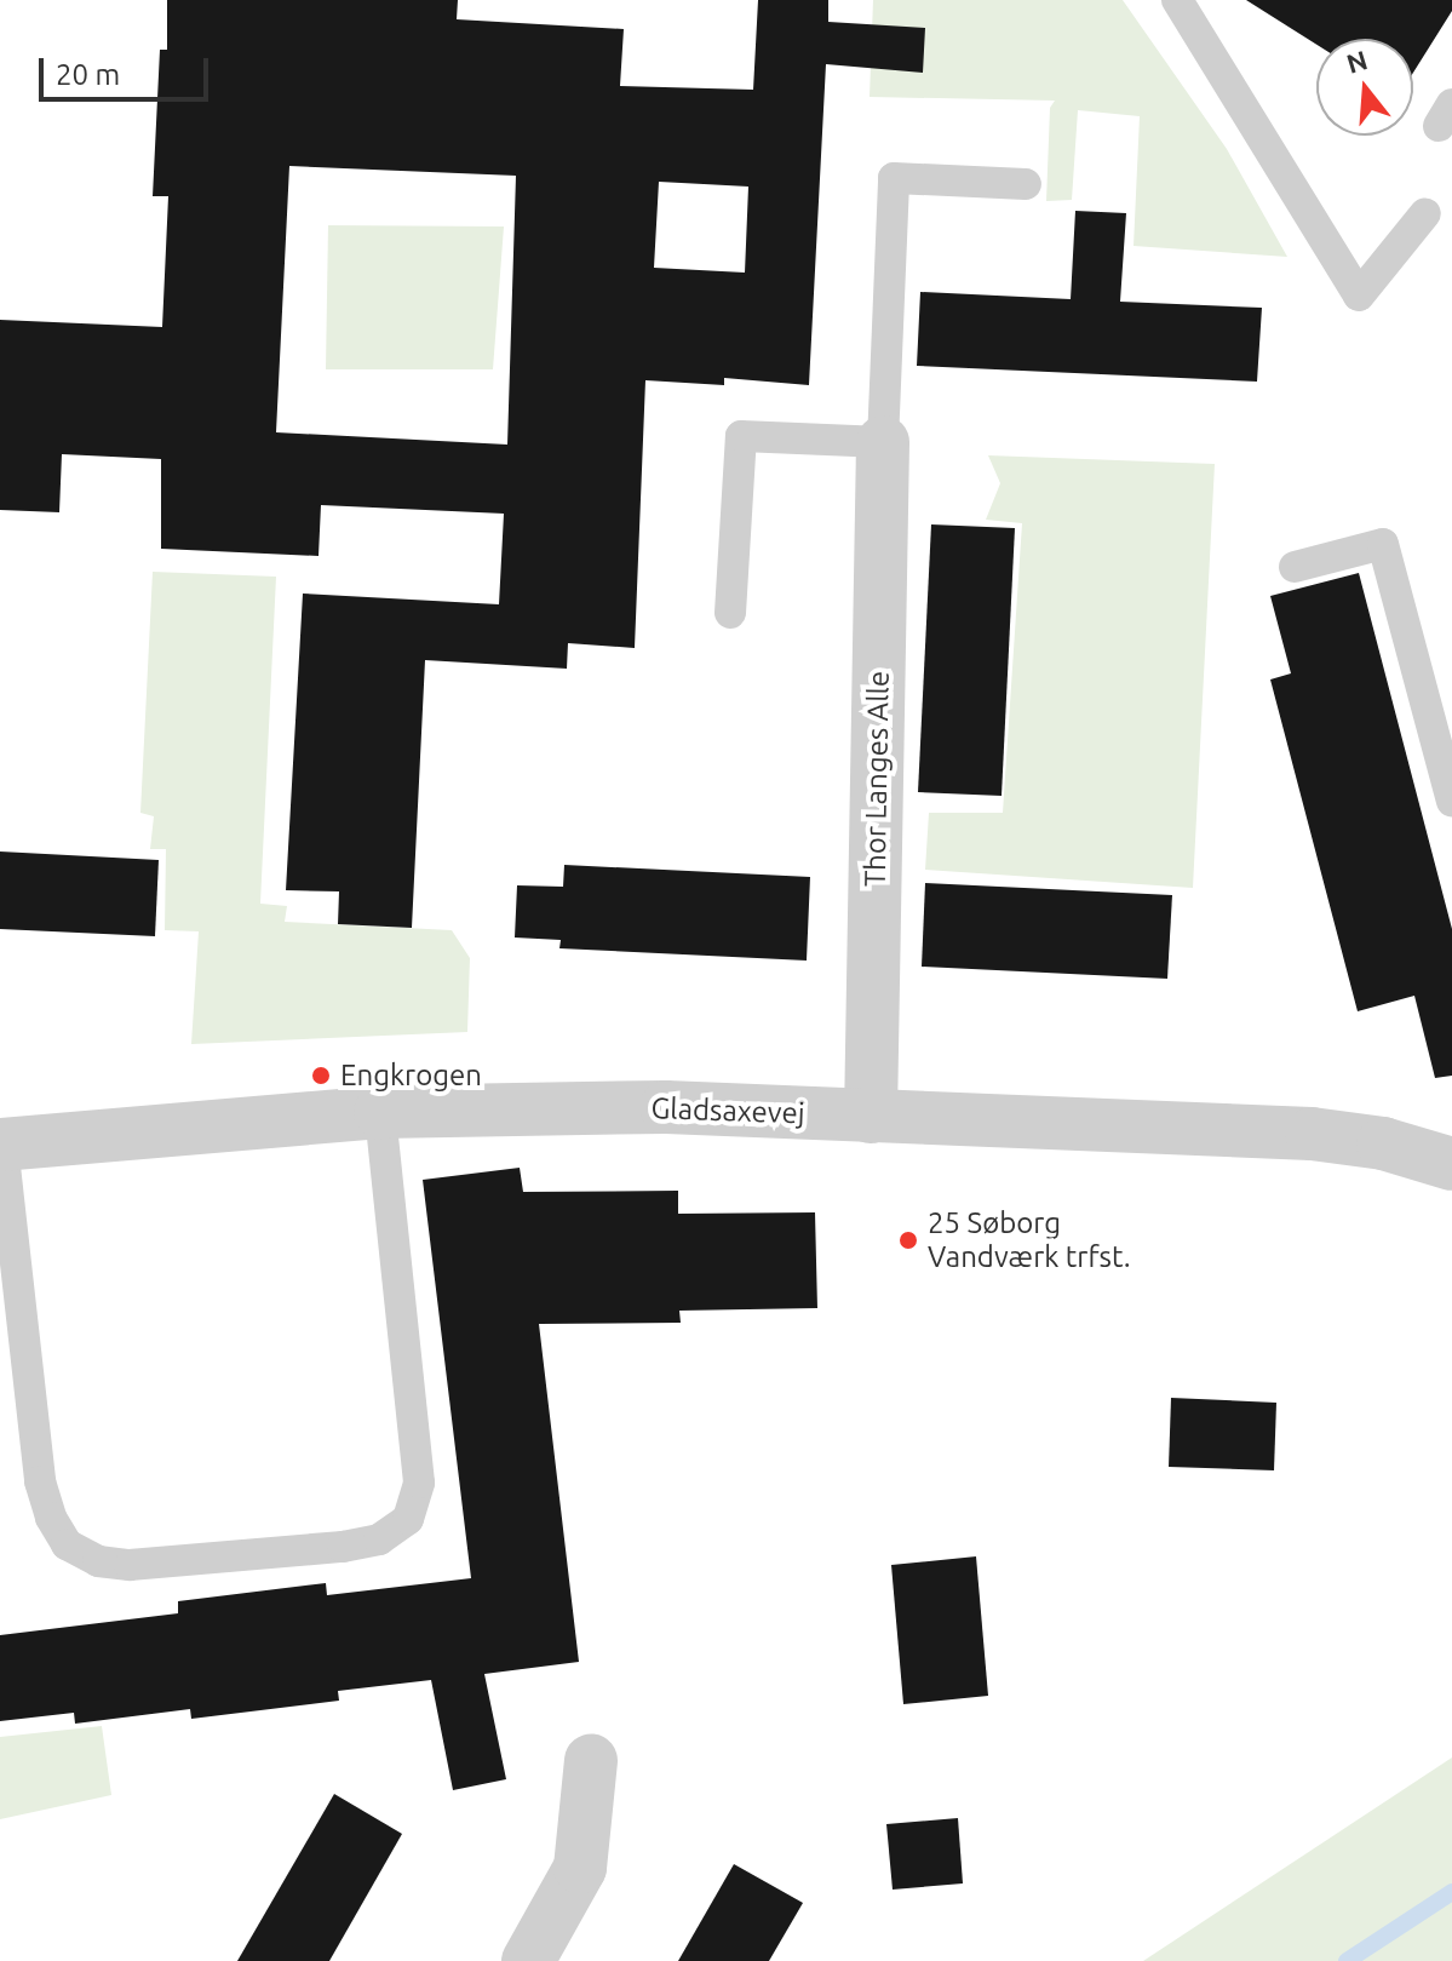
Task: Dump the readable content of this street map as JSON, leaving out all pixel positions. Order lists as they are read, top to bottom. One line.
{"streets":{"street":["Thor Langes Alle","Gladsaxevej"]},"crossings":[["Thor Langes Alle","Gladsaxevej"]],"places":["Engkrogen","25 Søborg Vandværk trfst."],"scale_bar":"20 m","north":"top"}
